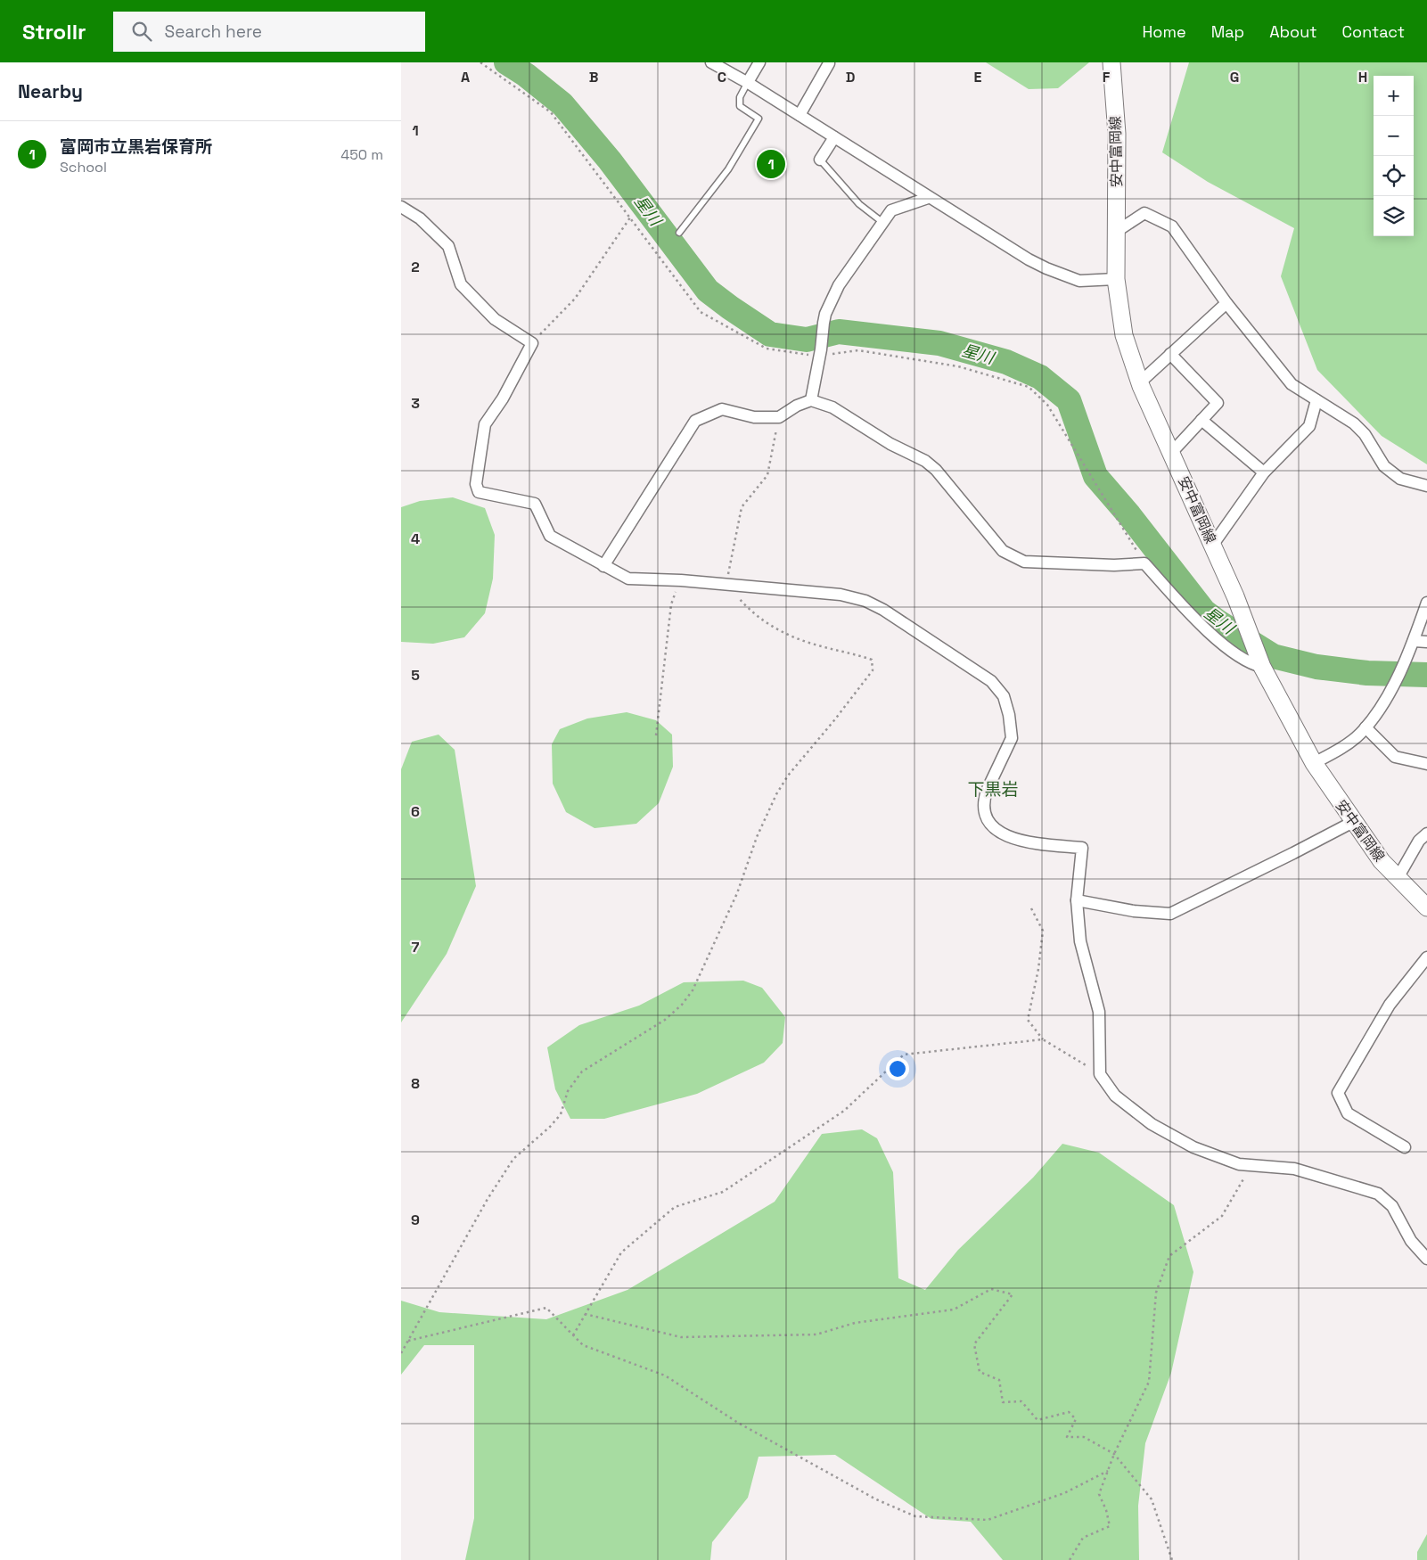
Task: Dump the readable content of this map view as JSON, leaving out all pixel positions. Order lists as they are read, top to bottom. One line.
{"streets":{"main road":["安中富岡線"]},"districts":["下黒岩"],"water":["星川"],"page":{"header":"Strollr","search":"Search here","nav":["Home","Map","About","Contact"],"heading":"Nearby","map_buttons":["+","−"],"list":[{"mark":"1","name":"富岡市立黒岩保育所","note":"School","value":"450 m"}],"pins":"1"},"grid":{"columns":["A","B","C","D","E","F","G","H"],"rows":["1","2","3","4","5","6","7","8","9"]}}
